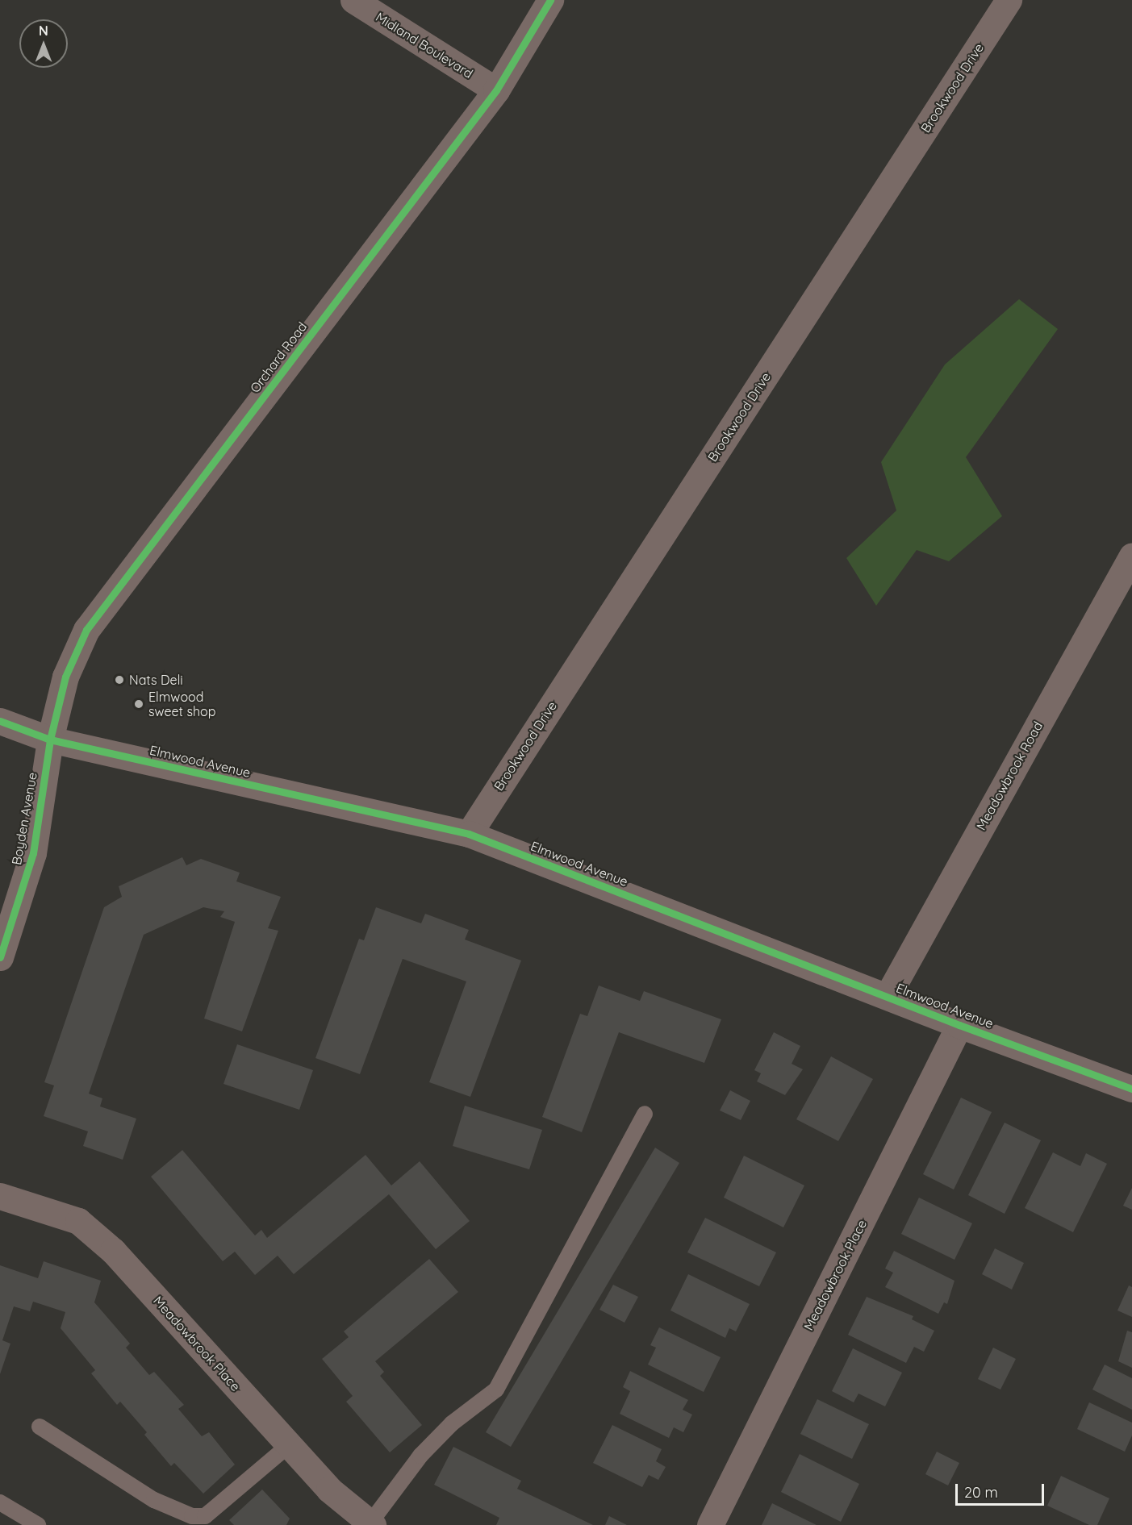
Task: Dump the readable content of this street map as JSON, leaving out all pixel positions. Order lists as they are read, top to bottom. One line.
{"streets":{"street":["Midland Boulevard","Brookwood Drive","Orchard Road","Elmwood Avenue","Meadowbrook Road","Boyden Avenue","Meadowbrook Place"]},"crossings":[["Midland Boulevard","Orchard Road"],["Brookwood Drive","Elmwood Avenue"],["Orchard Road","Elmwood Avenue"],["Orchard Road","Boyden Avenue"],["Elmwood Avenue","Meadowbrook Road"],["Elmwood Avenue","Boyden Avenue"],["Elmwood Avenue","Meadowbrook Place"]],"places":["Nats Deli","Elmwood sweet shop"],"scale_bar":"20 m","north":"top"}
